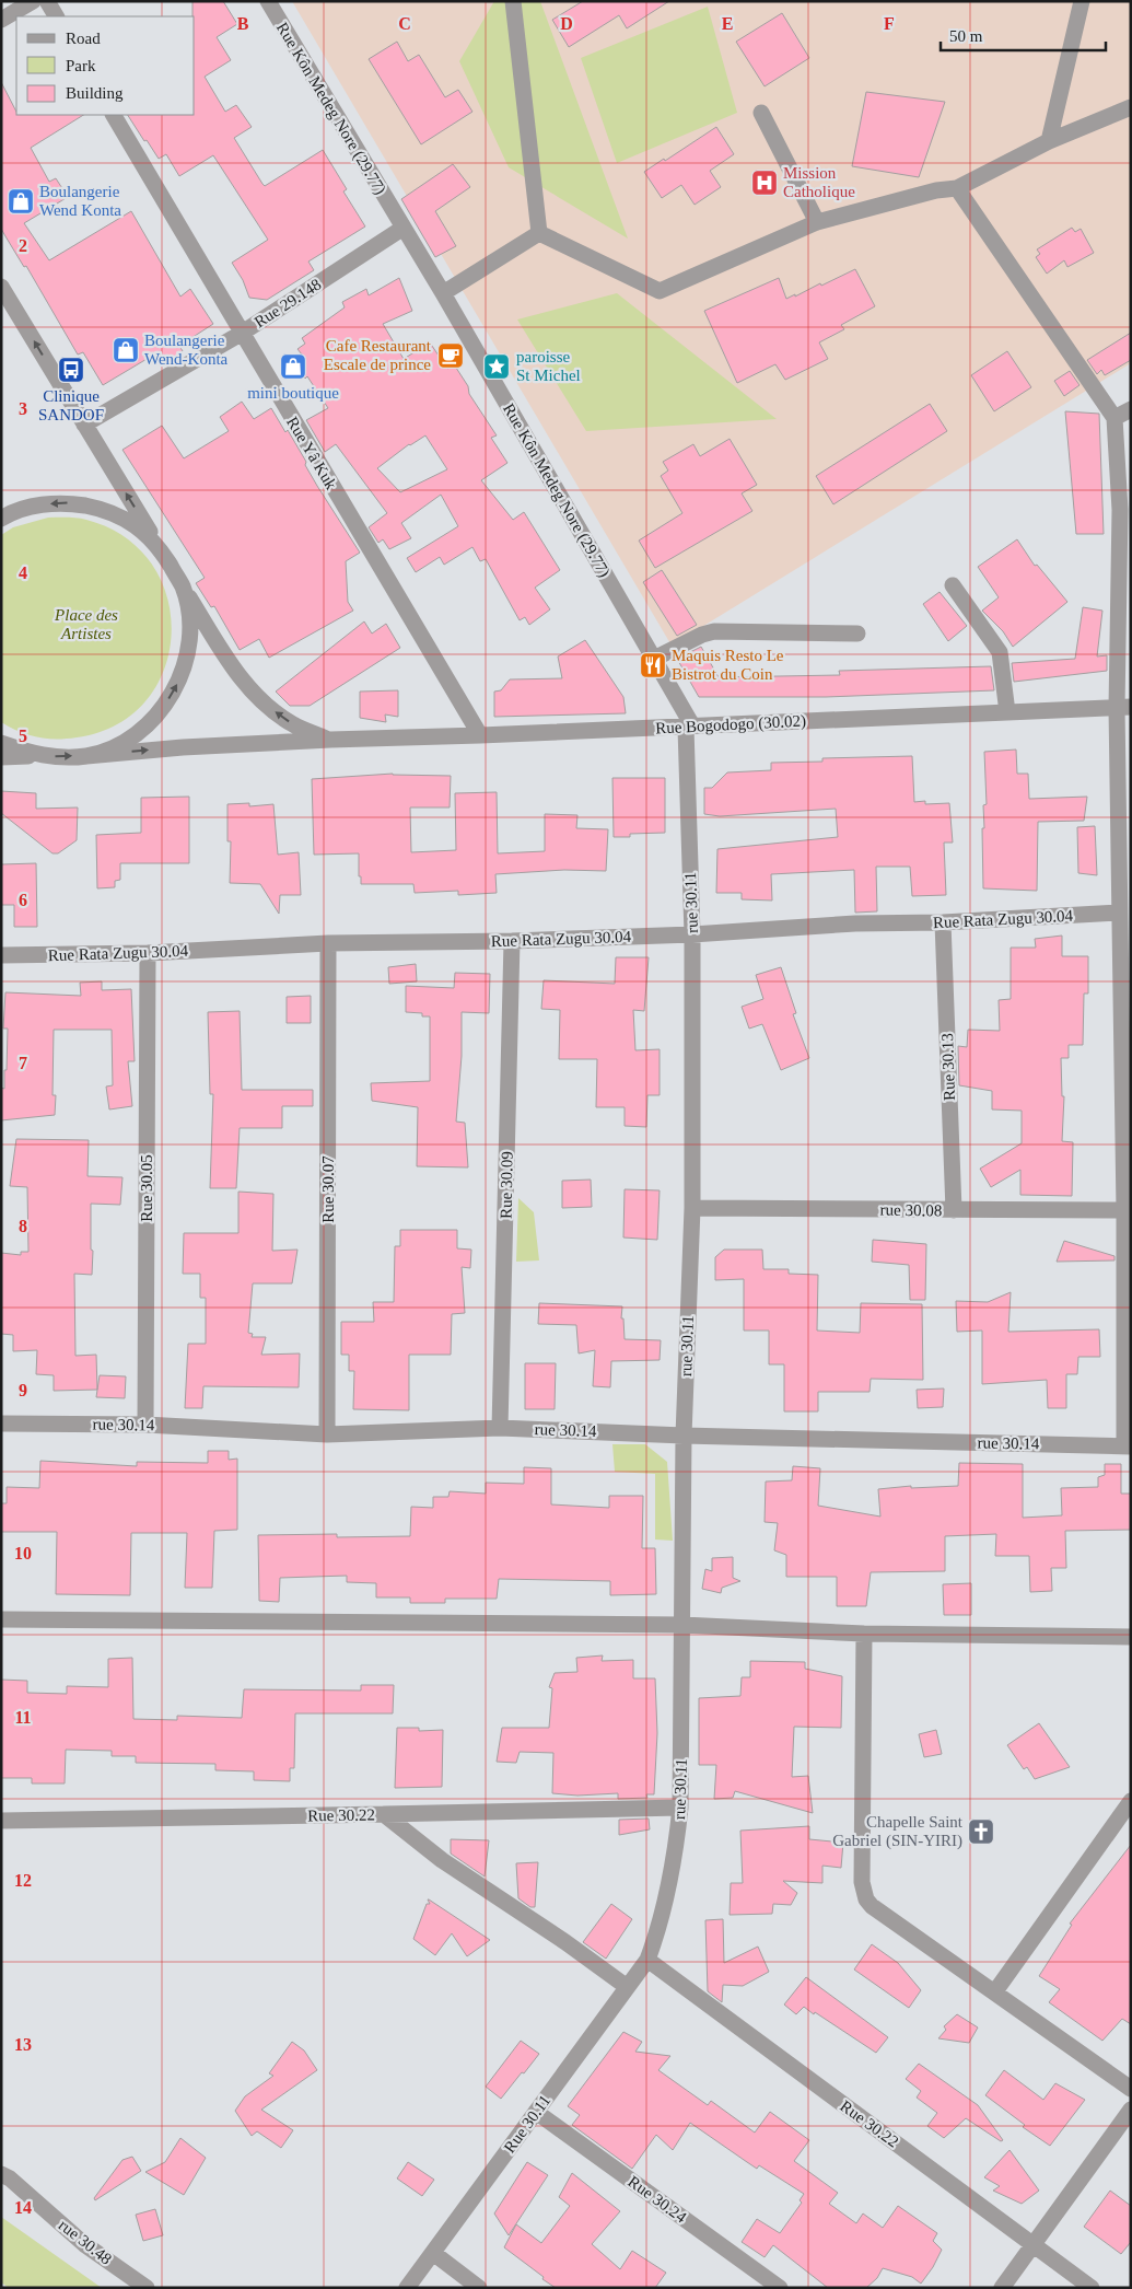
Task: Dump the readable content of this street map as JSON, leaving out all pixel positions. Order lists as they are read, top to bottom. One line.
{"streets":{"street":["Rue Kôn Medeg Nore (29.77)","Rue 29.148","Rue Yâ Kuk","Rue Bogodogo (30.02)","rue 30.11","Rue Rata Zugu 30.04","Rue 30.13","Rue 30.09","Rue 30.05","Rue 30.07","rue 30.08","rue 30.14","Rue 30.22","Rue 30.11","Rue 30.24","rue 30.48"]},"crossings":[["Rue Kôn Medeg Nore (29.77)","Rue 29.148"],["Rue Kôn Medeg Nore (29.77)","Rue Bogodogo (30.02)"],["Rue Kôn Medeg Nore (29.77)","rue 30.11"],["Rue 29.148","Rue Yâ Kuk"],["Rue Yâ Kuk","Rue Bogodogo (30.02)"],["Rue Bogodogo (30.02)","rue 30.11"],["rue 30.11","Rue Rata Zugu 30.04"],["rue 30.11","rue 30.08"],["rue 30.11","rue 30.14"],["rue 30.11","Rue 30.22"],["rue 30.11","Rue 30.11"],["Rue Rata Zugu 30.04","Rue 30.13"],["Rue Rata Zugu 30.04","Rue 30.09"],["Rue Rata Zugu 30.04","Rue 30.05"],["Rue Rata Zugu 30.04","Rue 30.07"],["Rue 30.13","rue 30.08"],["Rue 30.09","rue 30.14"],["Rue 30.05","rue 30.14"],["Rue 30.07","rue 30.14"],["Rue 30.22","Rue 30.11"],["Rue 30.11","Rue 30.24"]],"parks":["Place des Artistes"],"places":{"hospital":["Mission Catholique"],"shop":["Boulangerie Wend Konta","Boulangerie Wend-Konta","mini boutique"],"cafe":["Cafe Restaurant Escale de prince"],"place":["paroisse St Michel"],"bus stop":["Clinique SANDOF"],"restaurant":["Maquis Resto Le Bistrot du Coin"],"church":["Chapelle Saint Gabriel (SIN-YIRI)"]},"legend":["Road","Park","Building"],"scale_bar":"50 m","grid":{"columns":["B","C","D","E","F"],"rows":["2","3","4","5","6","7","8","9","10","11","12","13","14"]}}
